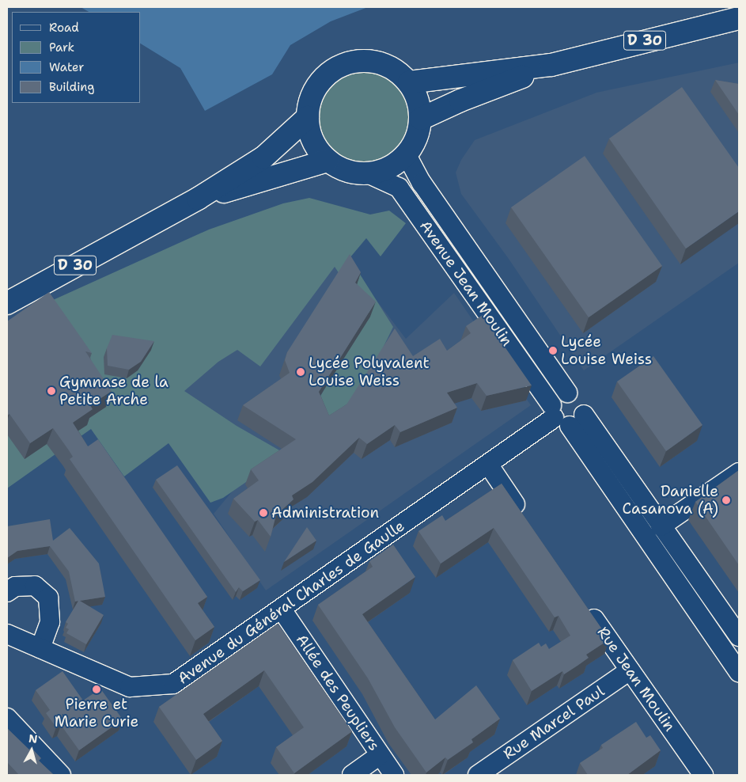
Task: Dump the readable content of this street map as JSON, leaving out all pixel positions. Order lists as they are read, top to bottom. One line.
{"streets":{"main road":["D 30"],"street":["Avenue Jean Moulin","Avenue du Général Charles de Gaulle","Rue Jean Moulin","Allée des Peupliers","Rue Marcel Paul"]},"crossings":[["D 30","Avenue Jean Moulin"],["Avenue Jean Moulin","Avenue du Général Charles de Gaulle"],["Avenue du Général Charles de Gaulle","Allée des Peupliers"],["Rue Jean Moulin","Rue Marcel Paul"]],"places":["Lycée Louise Weiss","Lycée Polyvalent Louise Weiss","Gymnase de la Petite Arche","Danielle Casanova (A)","Administration","Pierre et Marie Curie"],"legend":["Road","Park","Water","Building"],"north":"top"}
